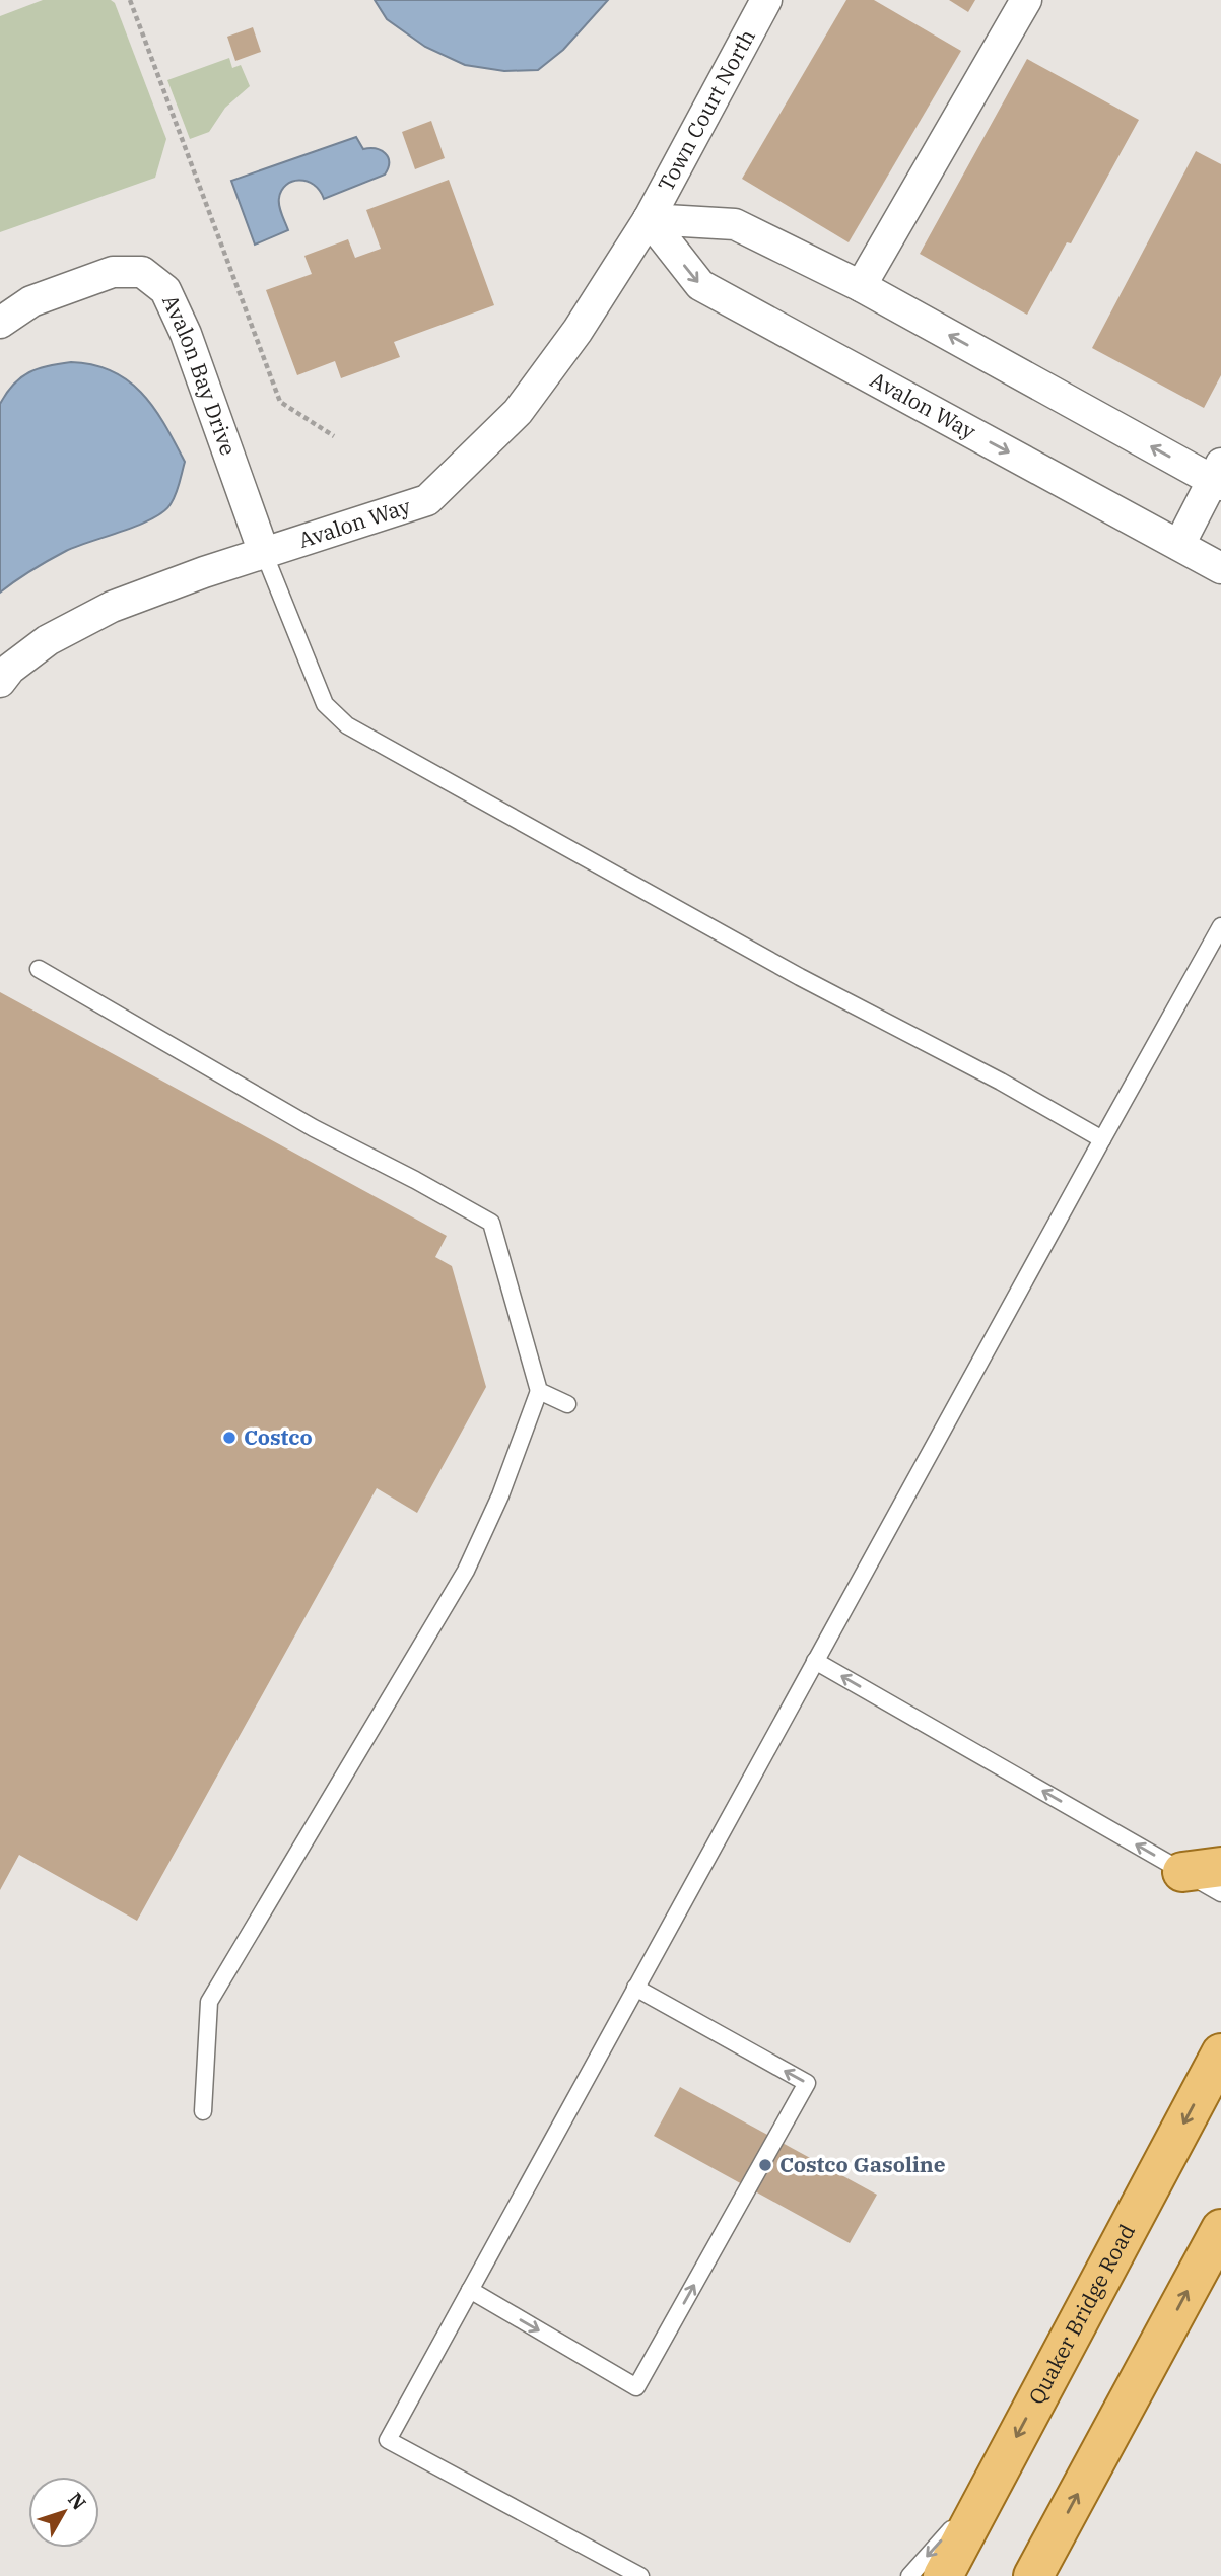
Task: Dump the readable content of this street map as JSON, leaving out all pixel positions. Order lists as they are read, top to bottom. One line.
{"streets":{"main road":["Quaker Bridge Road"],"street":["Town Court North","Avalon Bay Drive","Avalon Way"]},"crossings":[["Town Court North","Avalon Way"],["Avalon Bay Drive","Avalon Way"]],"places":["Costco","Costco Gasoline"],"north":"top right"}
